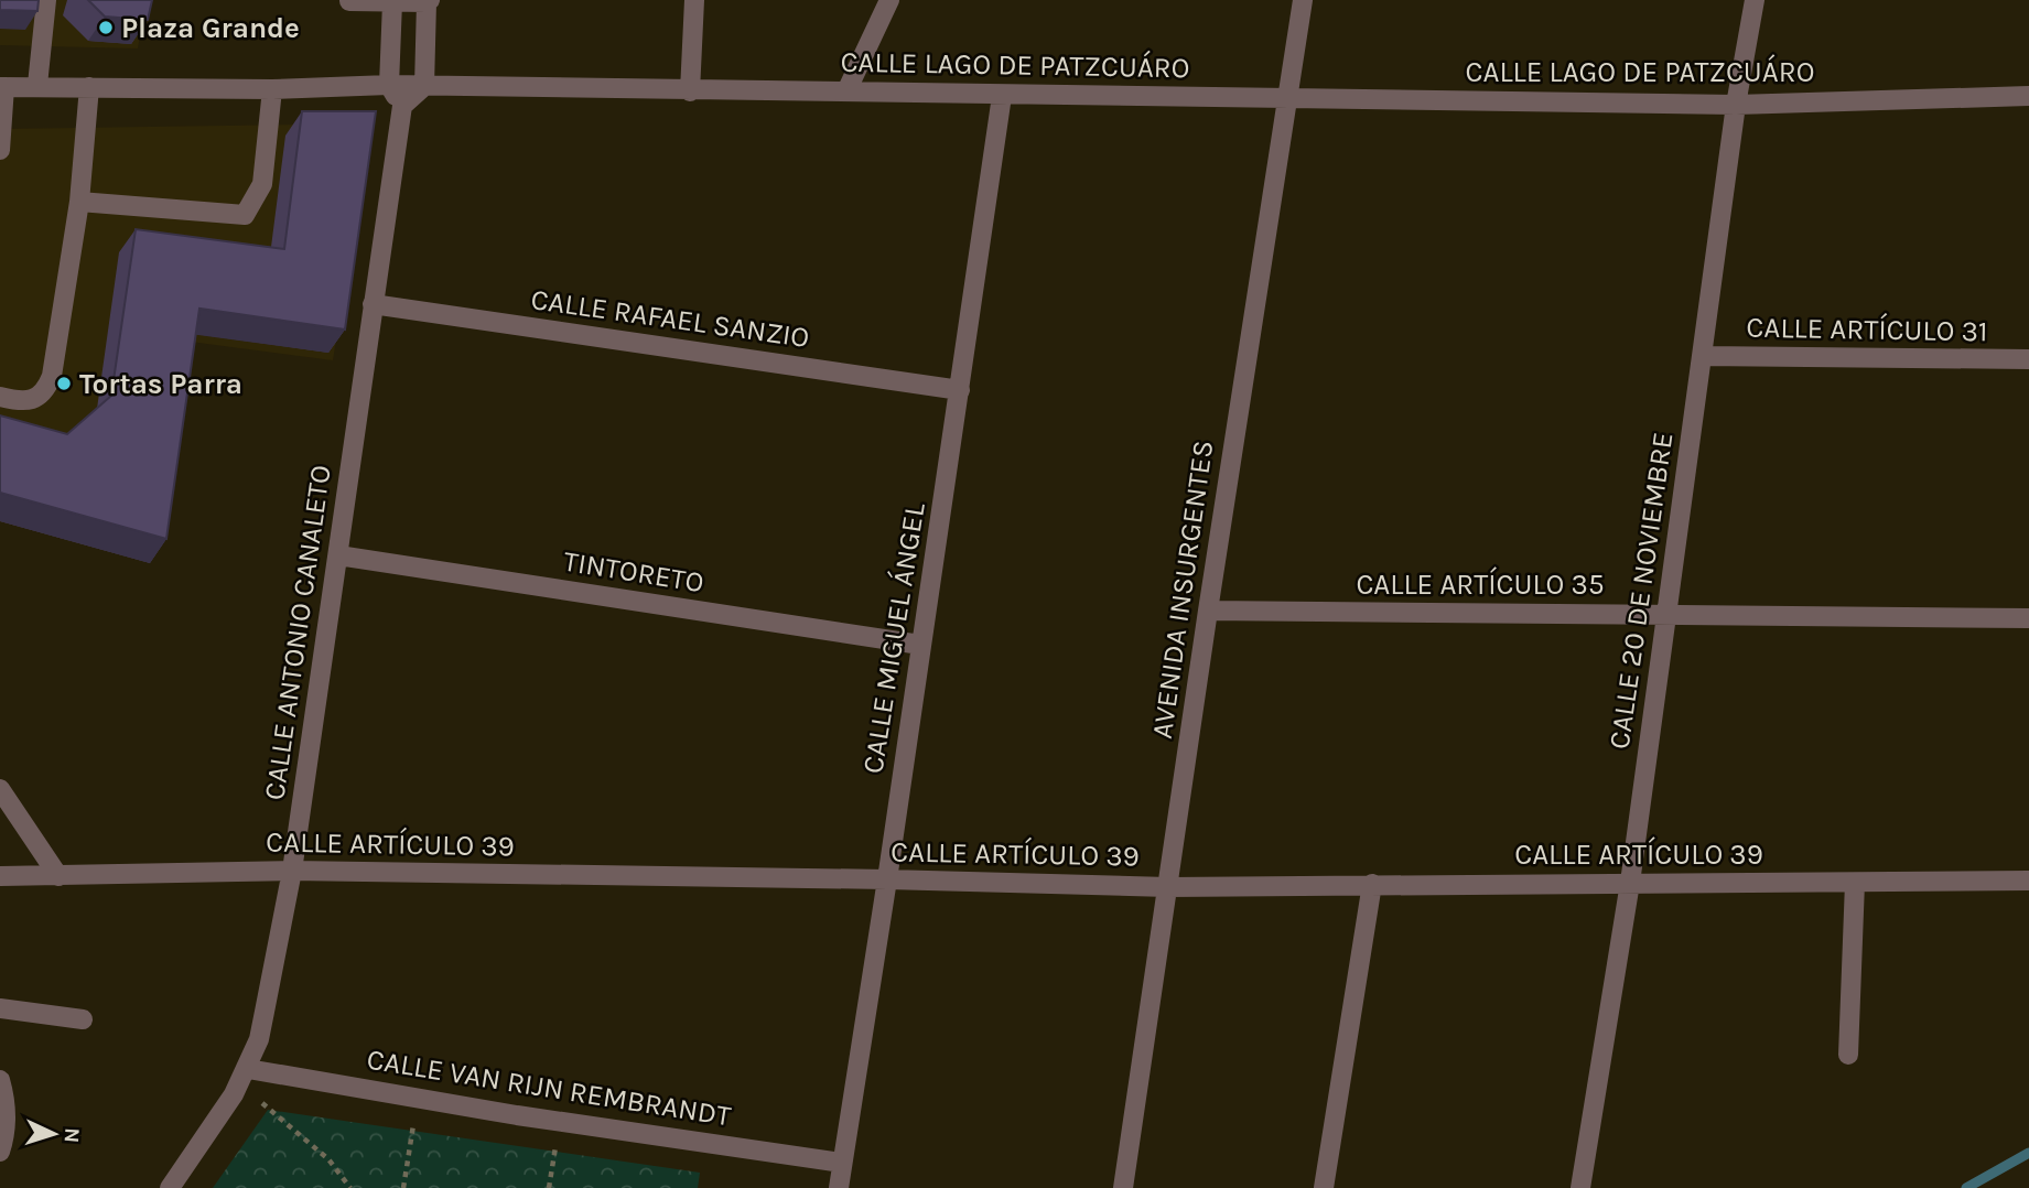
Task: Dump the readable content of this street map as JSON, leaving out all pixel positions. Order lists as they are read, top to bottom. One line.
{"streets":{"street":["CALLE LAGO DE PATZCUÁRO","CALLE RAFAEL SANZIO","CALLE ARTÍCULO 31","TINTORETO","CALLE ARTÍCULO 35","AVENIDA INSURGENTES","CALLE 20 DE NOVIEMBRE","CALLE ANTONIO CANALETO","CALLE MIGUEL ÁNGEL","CALLE ARTÍCULO 39","CALLE VAN RIJN REMBRANDT"]},"crossings":[["CALLE LAGO DE PATZCUÁRO","AVENIDA INSURGENTES"],["CALLE LAGO DE PATZCUÁRO","CALLE 20 DE NOVIEMBRE"],["CALLE LAGO DE PATZCUÁRO","CALLE MIGUEL ÁNGEL"],["CALLE RAFAEL SANZIO","CALLE ANTONIO CANALETO"],["CALLE RAFAEL SANZIO","CALLE MIGUEL ÁNGEL"],["CALLE ARTÍCULO 31","CALLE 20 DE NOVIEMBRE"],["TINTORETO","CALLE ANTONIO CANALETO"],["TINTORETO","CALLE MIGUEL ÁNGEL"],["CALLE ARTÍCULO 35","AVENIDA INSURGENTES"],["CALLE ARTÍCULO 35","CALLE 20 DE NOVIEMBRE"],["AVENIDA INSURGENTES","CALLE ARTÍCULO 39"],["CALLE 20 DE NOVIEMBRE","CALLE ARTÍCULO 39"],["CALLE ANTONIO CANALETO","CALLE ARTÍCULO 39"],["CALLE ANTONIO CANALETO","CALLE VAN RIJN REMBRANDT"],["CALLE MIGUEL ÁNGEL","CALLE ARTÍCULO 39"],["CALLE MIGUEL ÁNGEL","CALLE VAN RIJN REMBRANDT"]],"places":["Plaza Grande","Tortas Parra"],"north":"right"}
